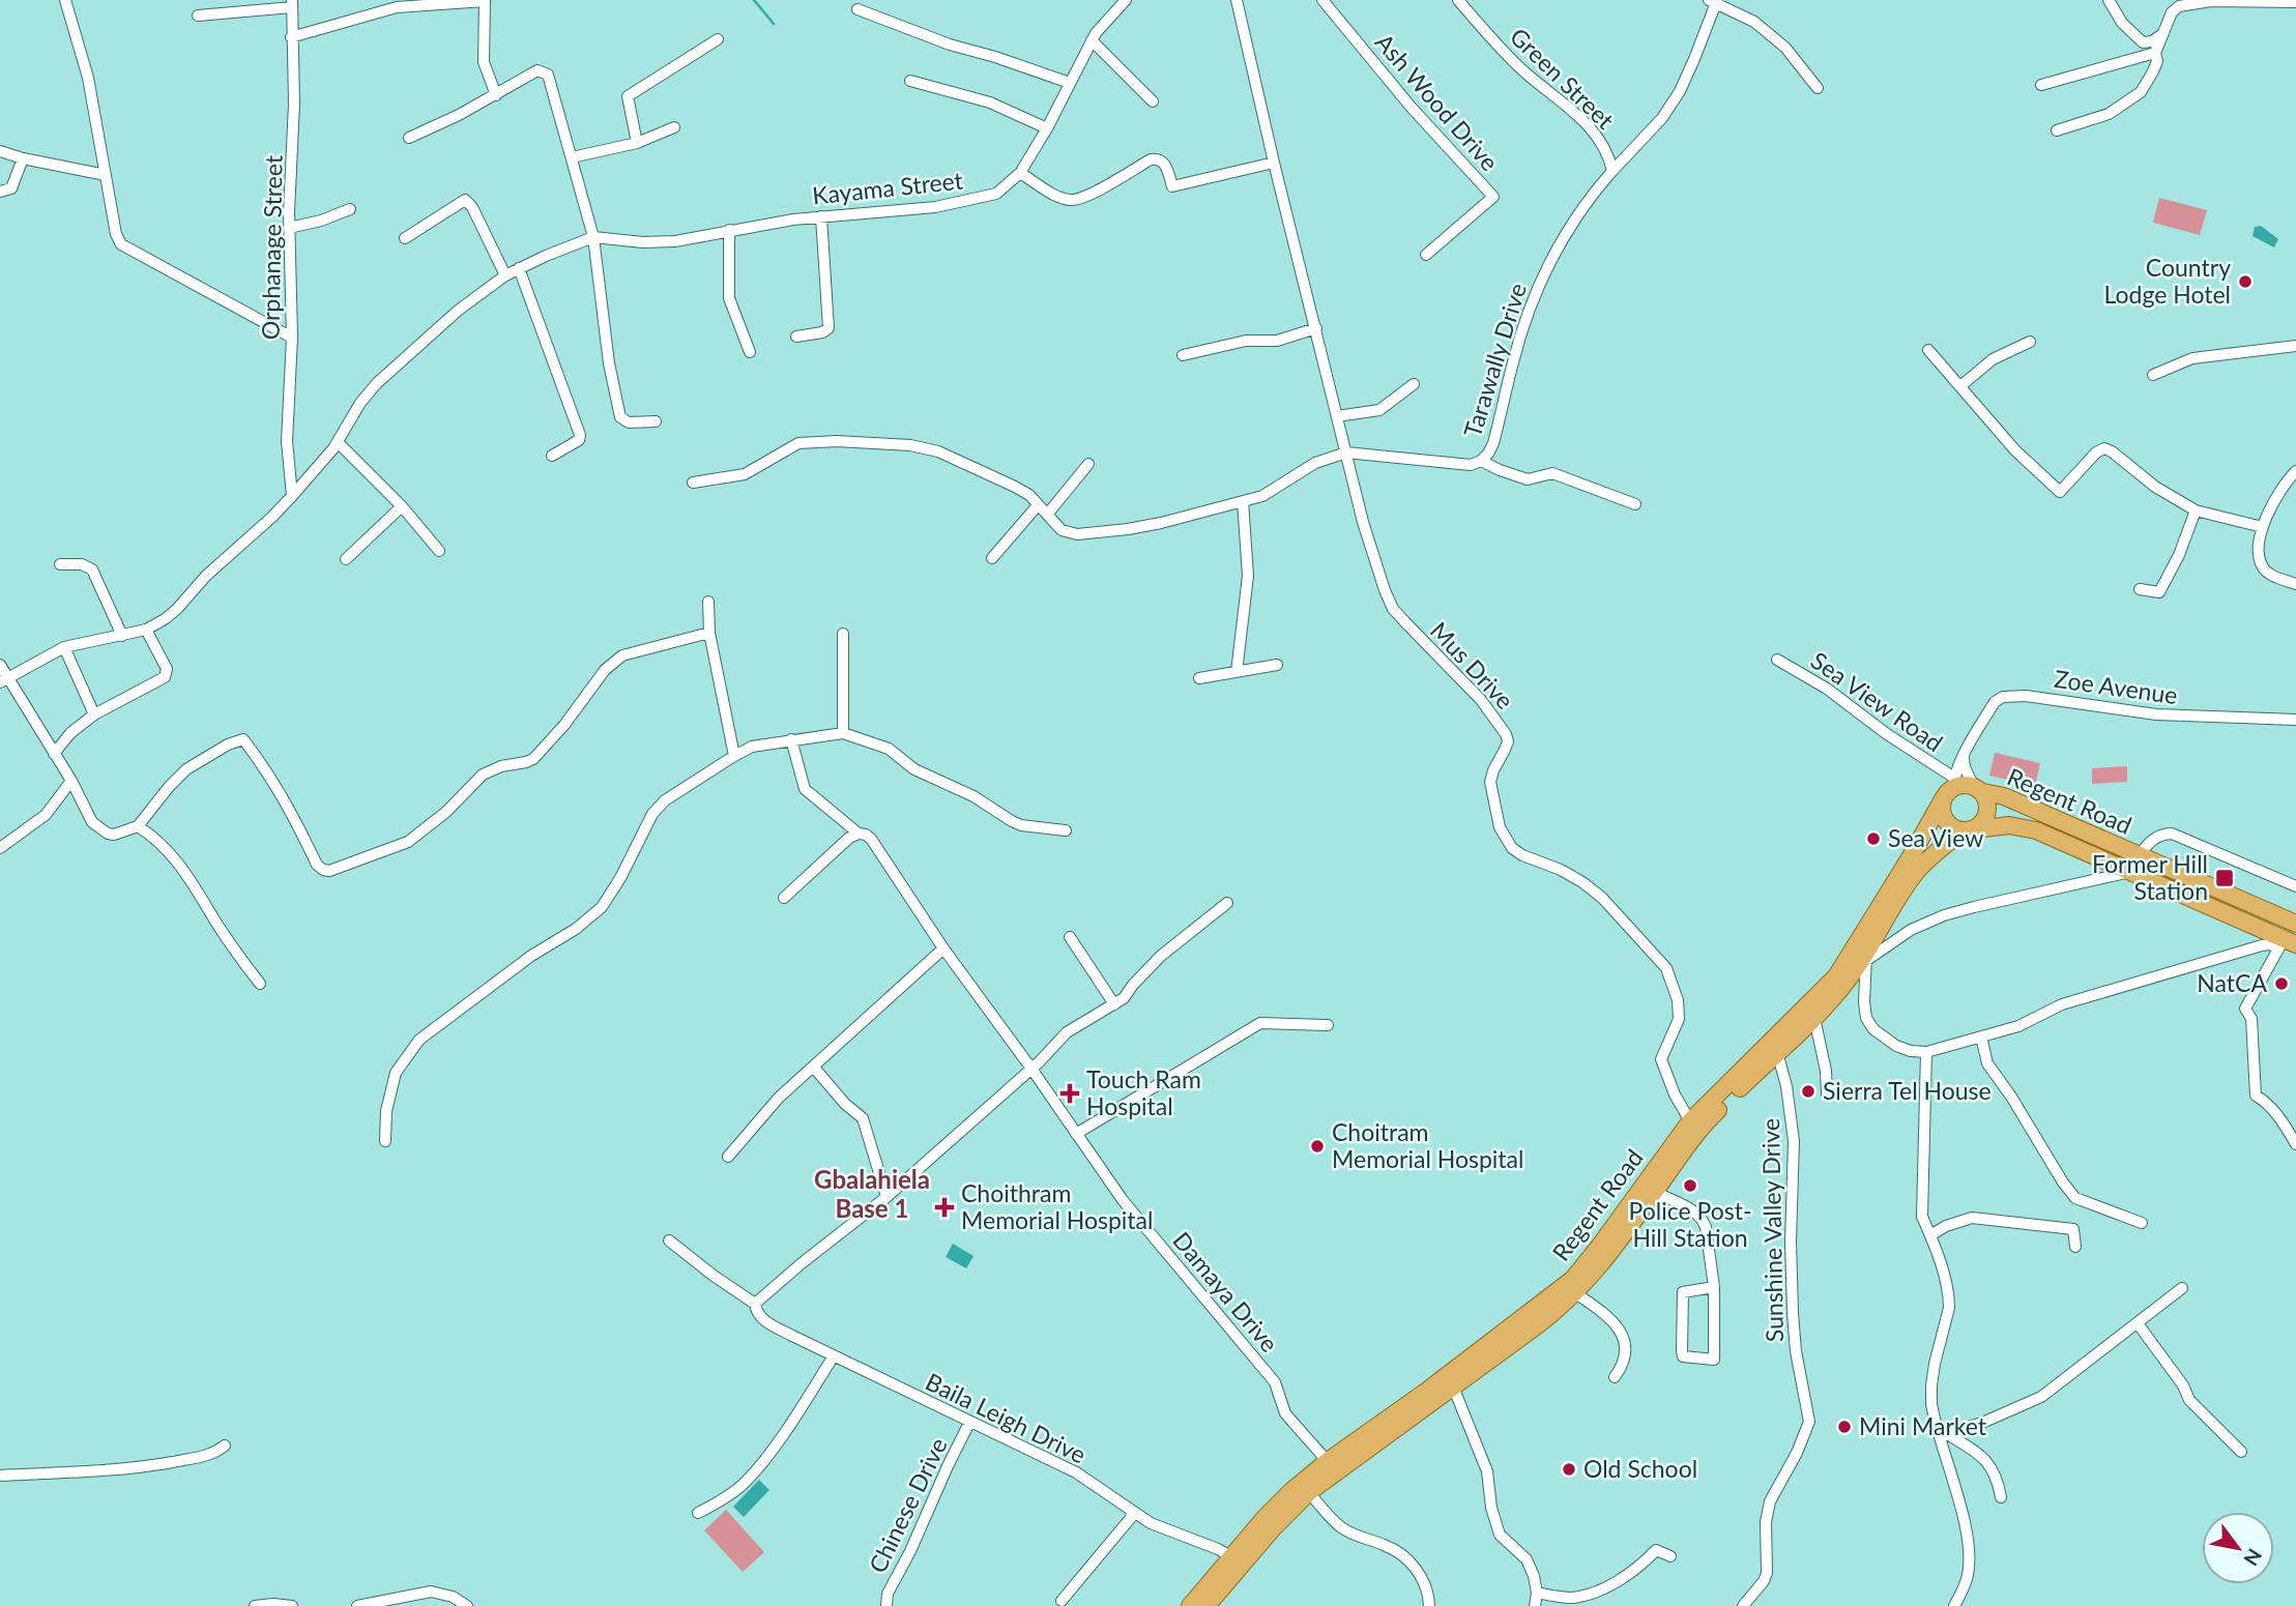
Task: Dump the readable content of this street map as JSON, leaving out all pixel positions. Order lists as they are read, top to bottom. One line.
{"streets":{"main road":["Regent Road"],"street":["Green Street","Ash Wood Drive","Kayama Street","Orphanage Street","Tarawally Drive","Mus Drive","Zoe Avenue","Sea View Road","Sunshine Valley Drive","Damaya Drive","Baila Leigh Drive","Chinese Drive"]},"crossings":[["Green Street","Tarawally Drive"],["Tarawally Drive","Mus Drive"],["Mus Drive","Regent Road"],["Zoe Avenue","Sea View Road"],["Zoe Avenue","Regent Road"],["Sea View Road","Regent Road"],["Regent Road","Sunshine Valley Drive"],["Regent Road","Damaya Drive"],["Regent Road","Baila Leigh Drive"],["Baila Leigh Drive","Chinese Drive"]],"districts":["Gbalahiela Base 1"],"places":{"other":["Country Lodge Hotel","Sea View","NatCA","Sierra Tel House","Choitram Memorial Hospital","Police Post- Hill Station","Mini Market","Old School"],"transit":["Former Hill Station"],"health":["Touch Ram Hospital","Choithram Memorial Hospital"]},"north":"bottom right"}
